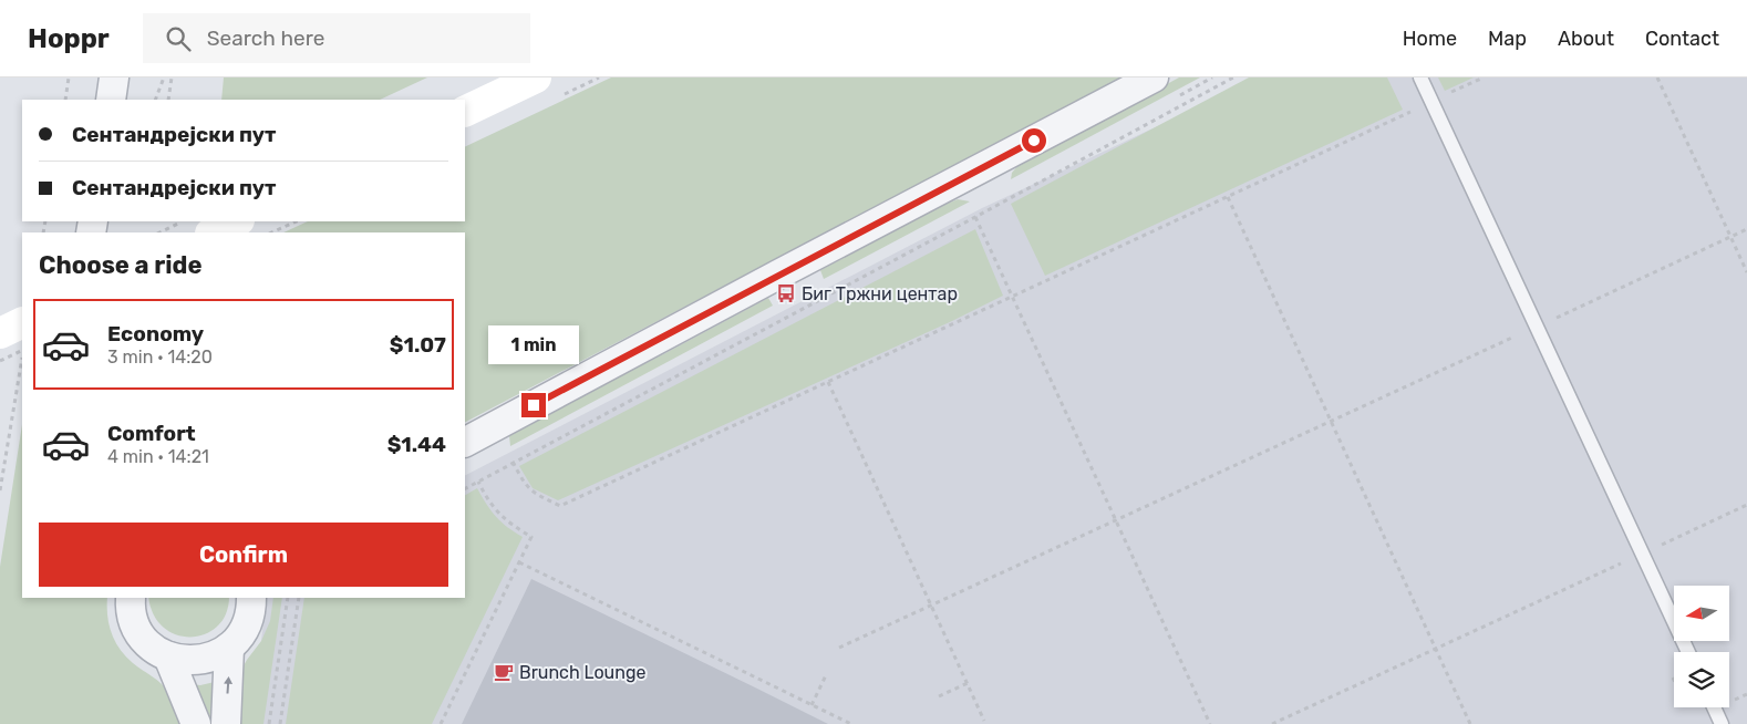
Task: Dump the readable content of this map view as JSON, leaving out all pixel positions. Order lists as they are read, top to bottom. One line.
{"places":{"bus stop":["Биг Тржни центар"],"cafe":["Brunch Lounge"]},"north":"left","page":{"header":"Hoppr","search":"Search here","nav":["Home","Map","About","Contact"],"banner":["Сентандрејски пут","Сентандрејски пут"],"heading":"Choose a ride","list":[{"name":"Economy","note":"3 min · 14:20","value":"$1.07"},{"name":"Comfort","note":"4 min · 14:21","value":"$1.44"}],"bubble":"1 min","buttons":"Confirm"}}
